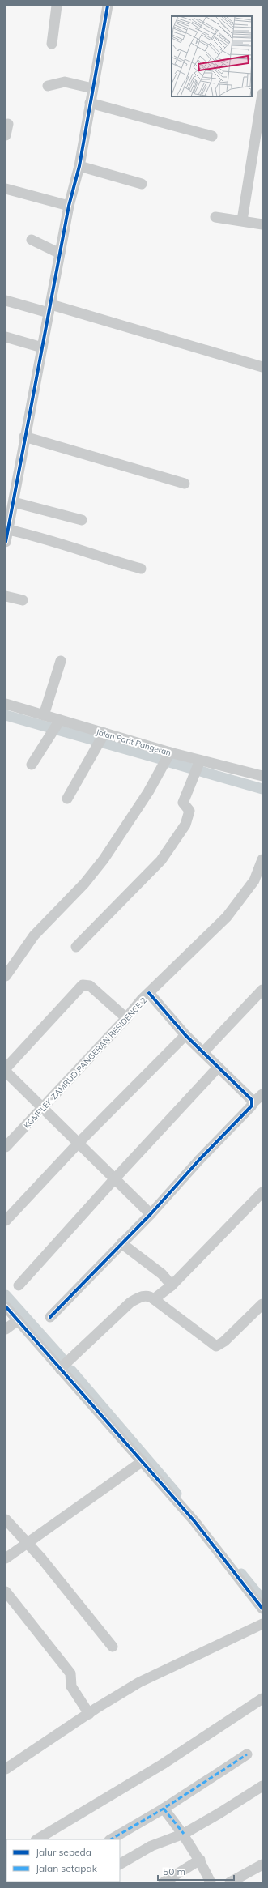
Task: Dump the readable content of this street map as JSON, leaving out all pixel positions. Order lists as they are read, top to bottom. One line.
{"streets":{"street":["Jalan Parit Pangeran","KOMPLEK ZAMRUD PANGERAN RESIDENCE 2"]},"legend":["Jalur sepeda","Jalan setapak"],"scale_bar":"50 m"}
